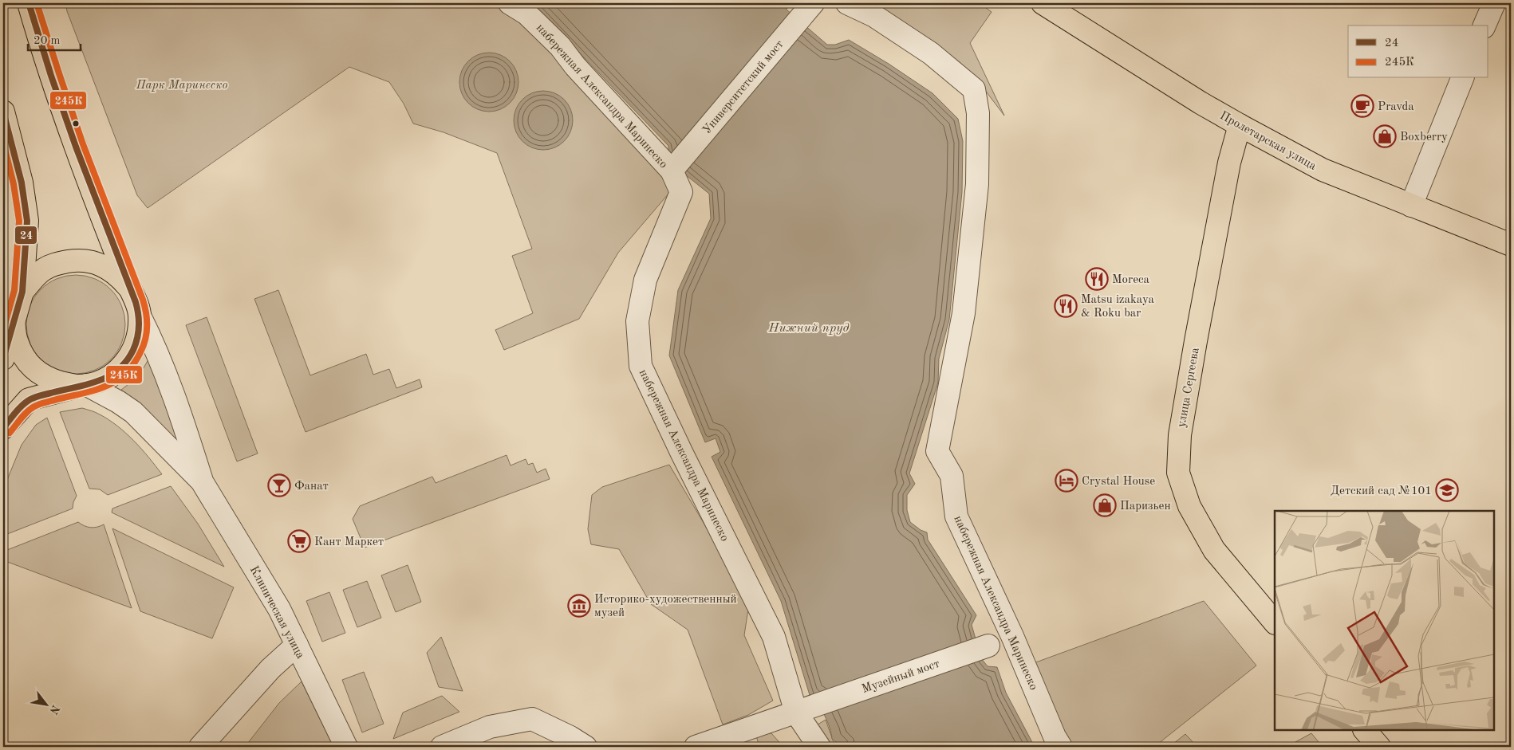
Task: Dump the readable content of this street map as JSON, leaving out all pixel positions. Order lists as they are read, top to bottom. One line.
{"streets":{"main road":["Пролетарская улица","улица Сергеева"],"street":["Университетский мост","набережная Александра Маринеско","Клиническая улица","Музейный мост"]},"crossings":[["Университетский мост","набережная Александра Маринеско"],["набережная Александра Маринеско","Музейный мост"],["Пролетарская улица","улица Сергеева"]],"water":["Нижний пруд"],"parks":["Парк Маринеско"],"places":{"cafe":["Pravda"],"shop":["Boxberry","Паризьен"],"restaurant":["Moreca","Matsu izakaya & Roku bar"],"hotel":["Crystal House"],"bar":["Фанат"],"school or university":["Детский сад №101"],"supermarket":["Кант Маркет"],"museum":["Историко-художественный музей"]},"lines":["transit line 24","transit line 245К"],"legend":["24","245К"],"scale_bar":"20 m","north":"bottom right"}
